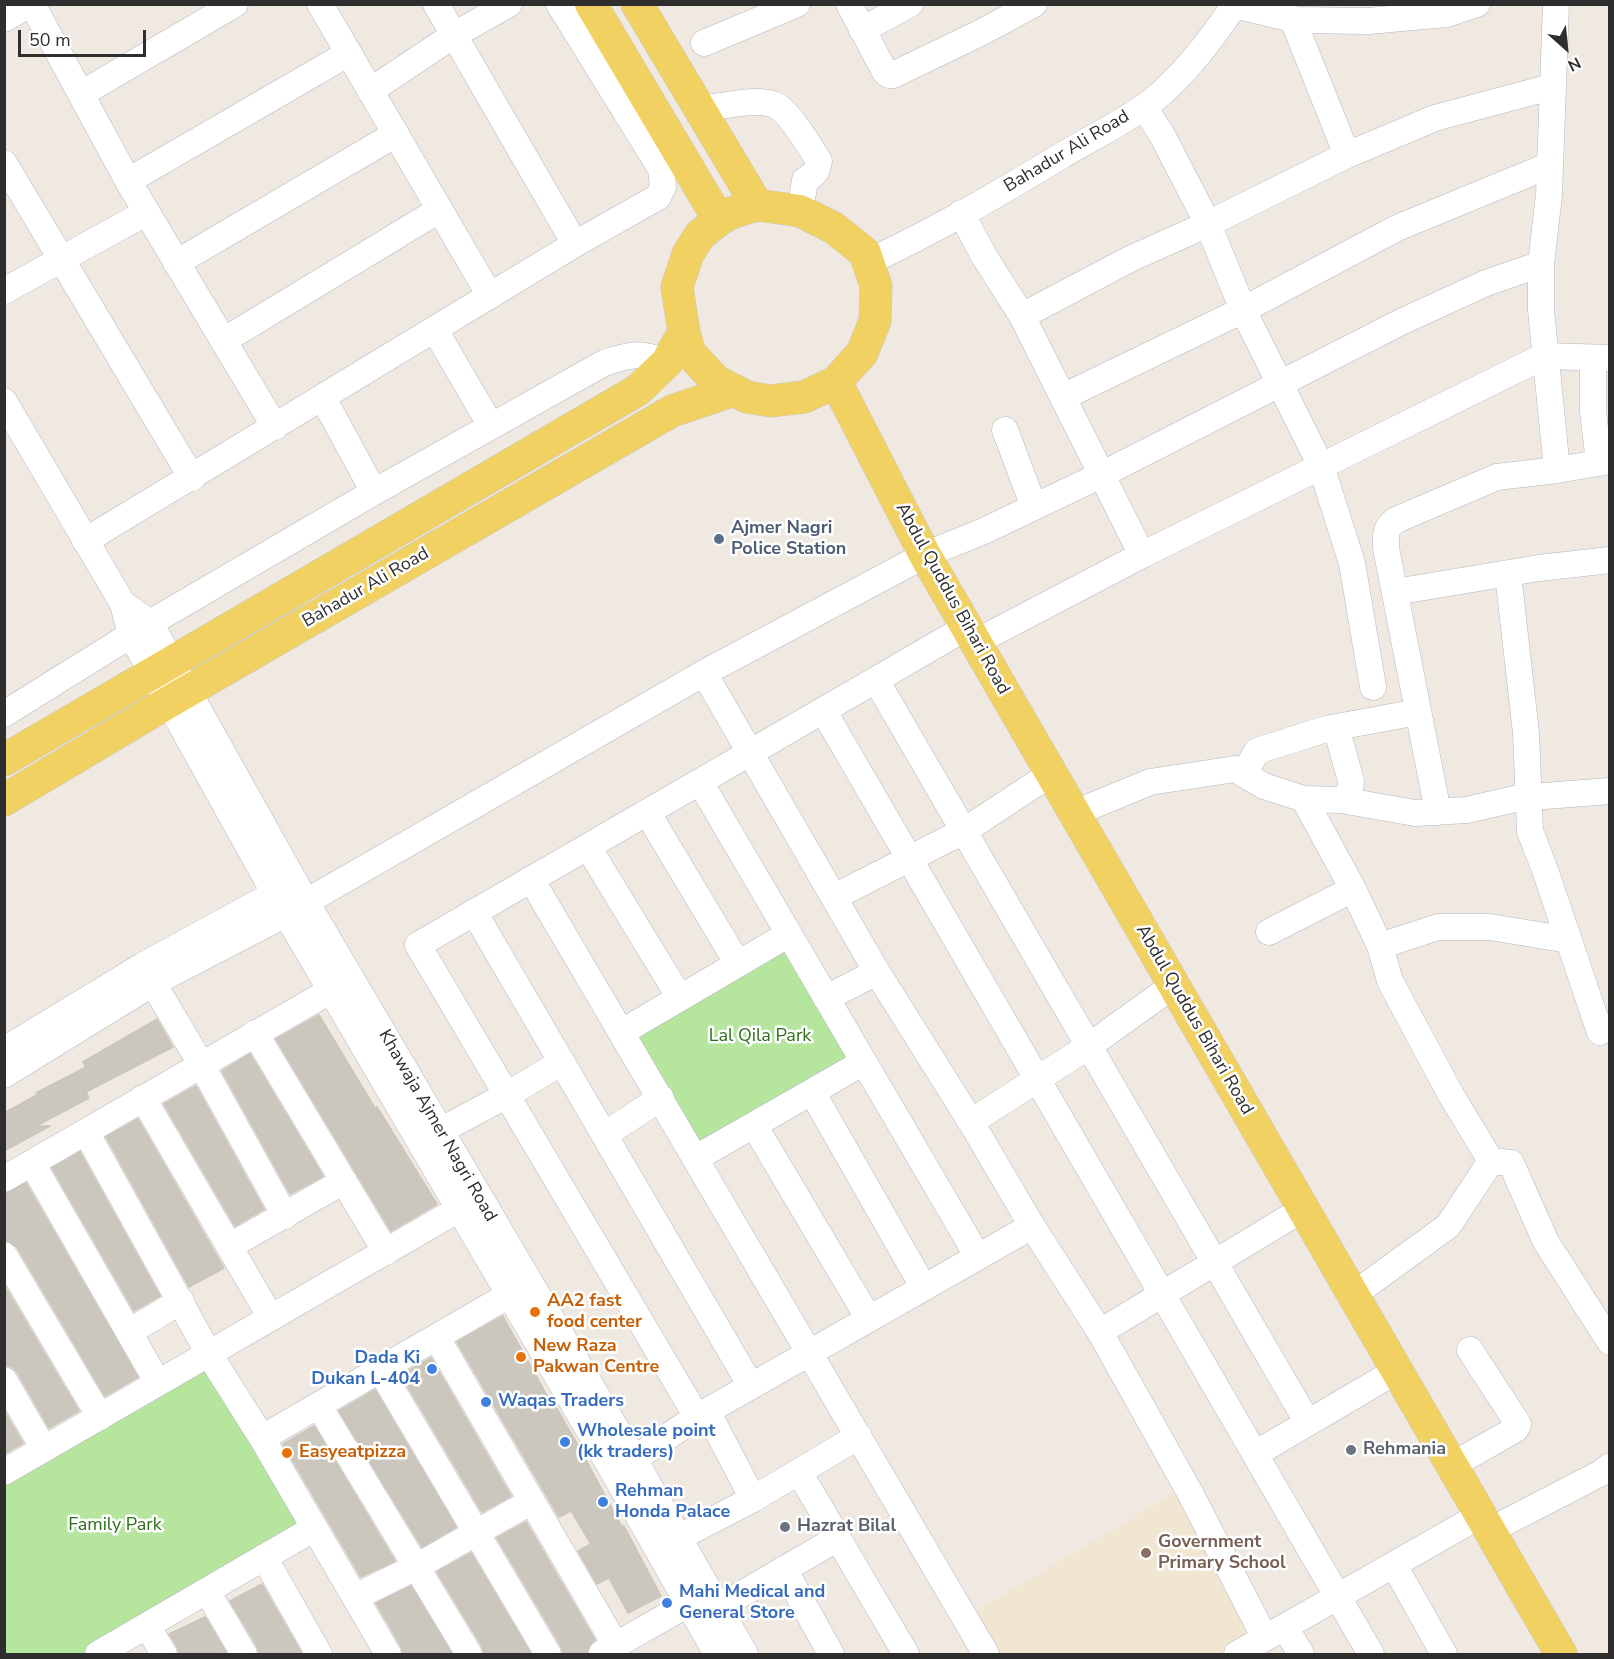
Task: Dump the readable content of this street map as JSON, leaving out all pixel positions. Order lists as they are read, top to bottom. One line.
{"streets":{"main road":["Bahadur Ali Road","Abdul Quddus Bihari Road"],"street":["Khawaja Ajmer Nagri Road"]},"crossings":[["Bahadur Ali Road","Abdul Quddus Bihari Road"],["Bahadur Ali Road","Khawaja Ajmer Nagri Road"]],"parks":["Lal Qila Park","Family Park"],"places":["Ajmer Nagri Police Station","AA2 fast food center","New Raza Pakwan Centre","Dada Ki Dukan L-404","Waqas Traders","Wholesale point (kk traders)","Rehmania","Easyeatpizza","Rehman Honda Palace","Hazrat Bilal","Government Primary School","Mahi Medical and General Store"],"scale_bar":"50 m","north":"bottom right"}
